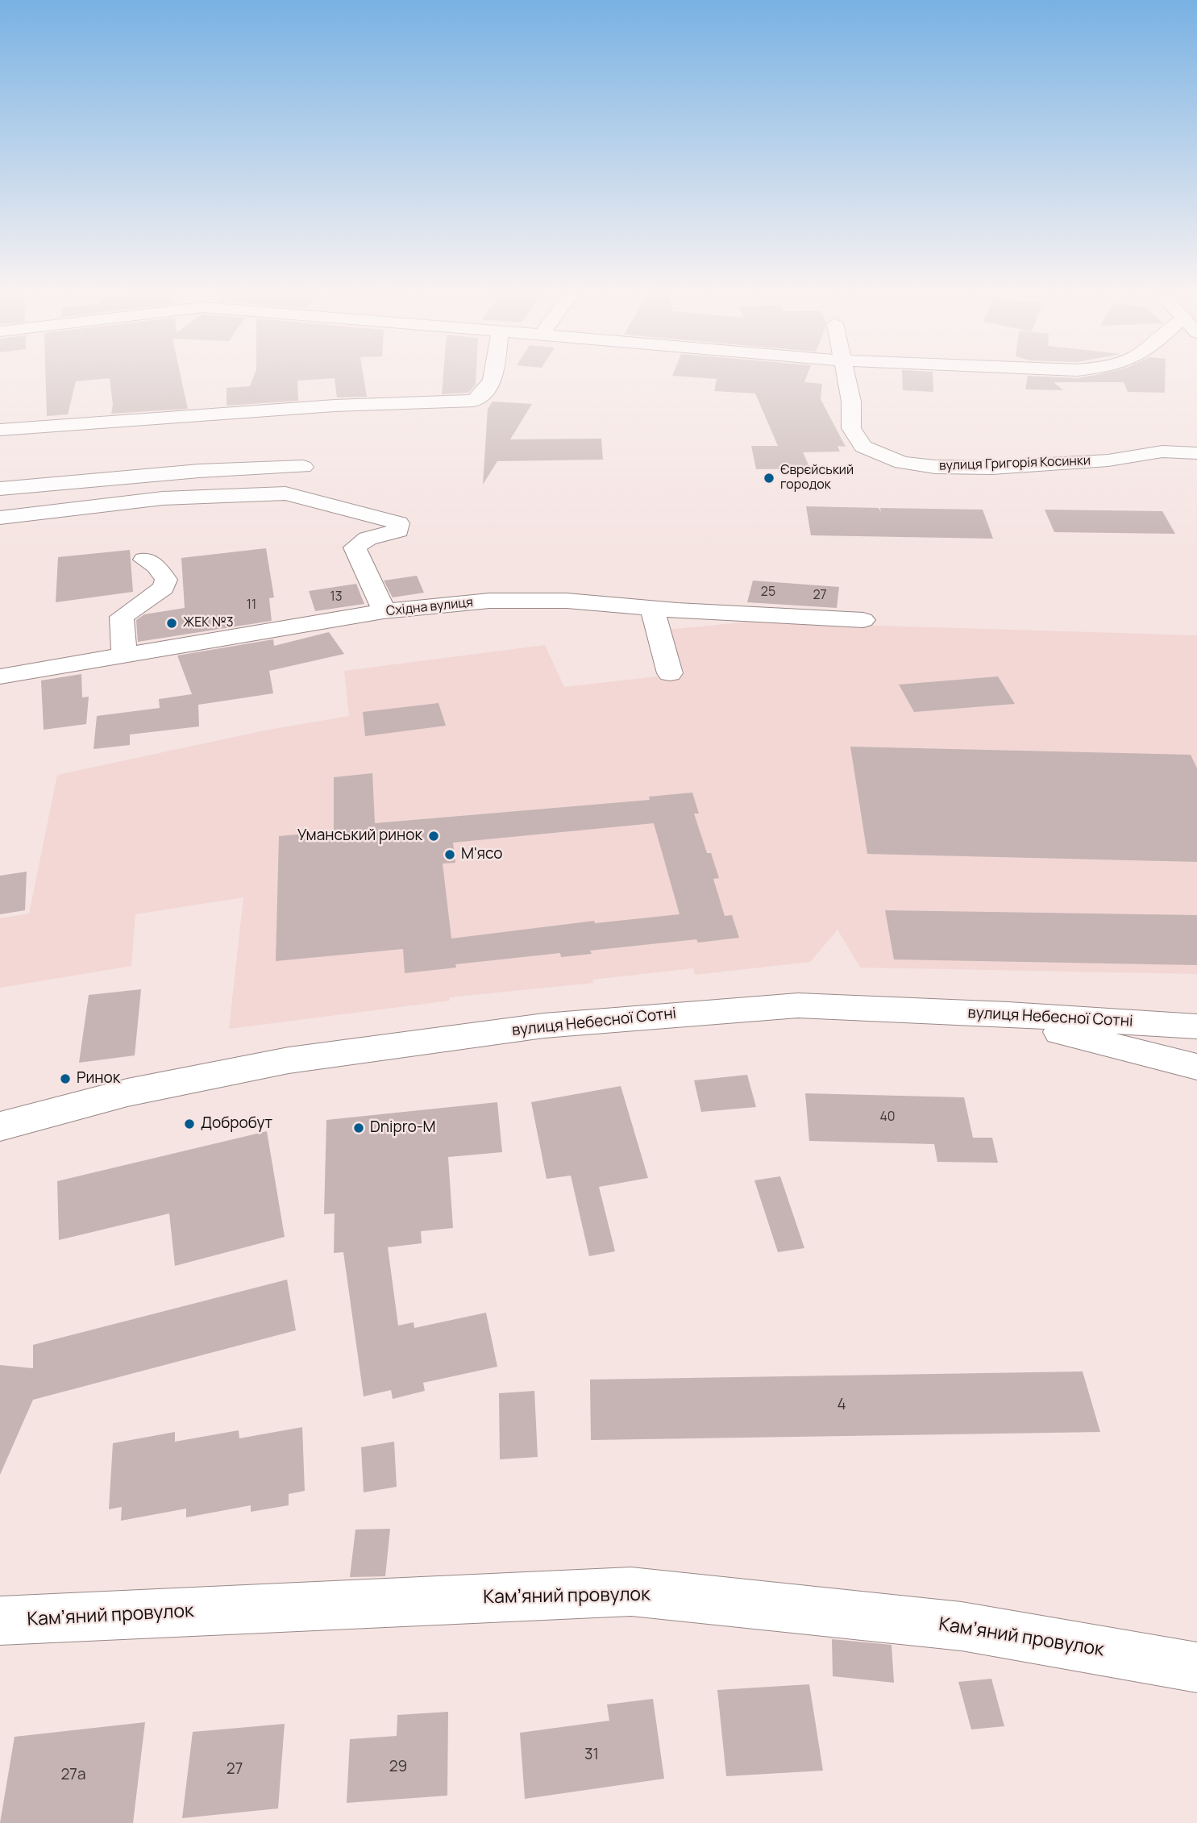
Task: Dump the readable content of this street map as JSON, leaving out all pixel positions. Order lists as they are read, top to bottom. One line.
{"streets":{"street":["вулиця Григорія Косинки","Східна вулиця","вулиця Небесної Сотні","Камʼяний провулок"]},"places":["Єврєйський городок","ЖЕК №3","Уманський ринок","М'ясо","Ринок","Добробут","Dnipro-M"],"house_numbers":["25","27","13","11","40","4","31","29","27","27а"]}
